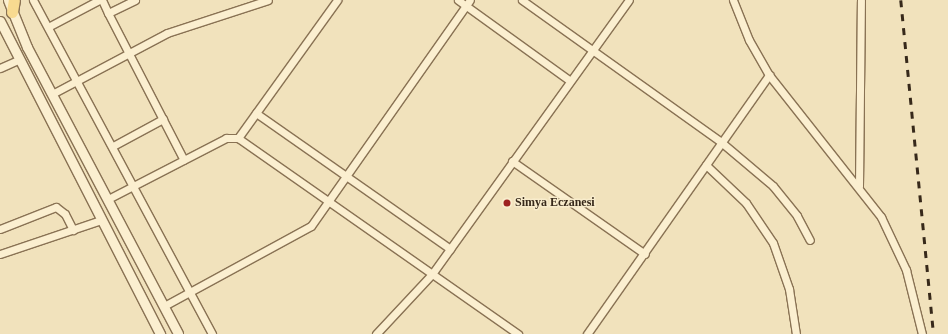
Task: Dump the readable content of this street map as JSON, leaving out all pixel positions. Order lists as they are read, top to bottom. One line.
{"places":["Simya Eczanesi"]}
